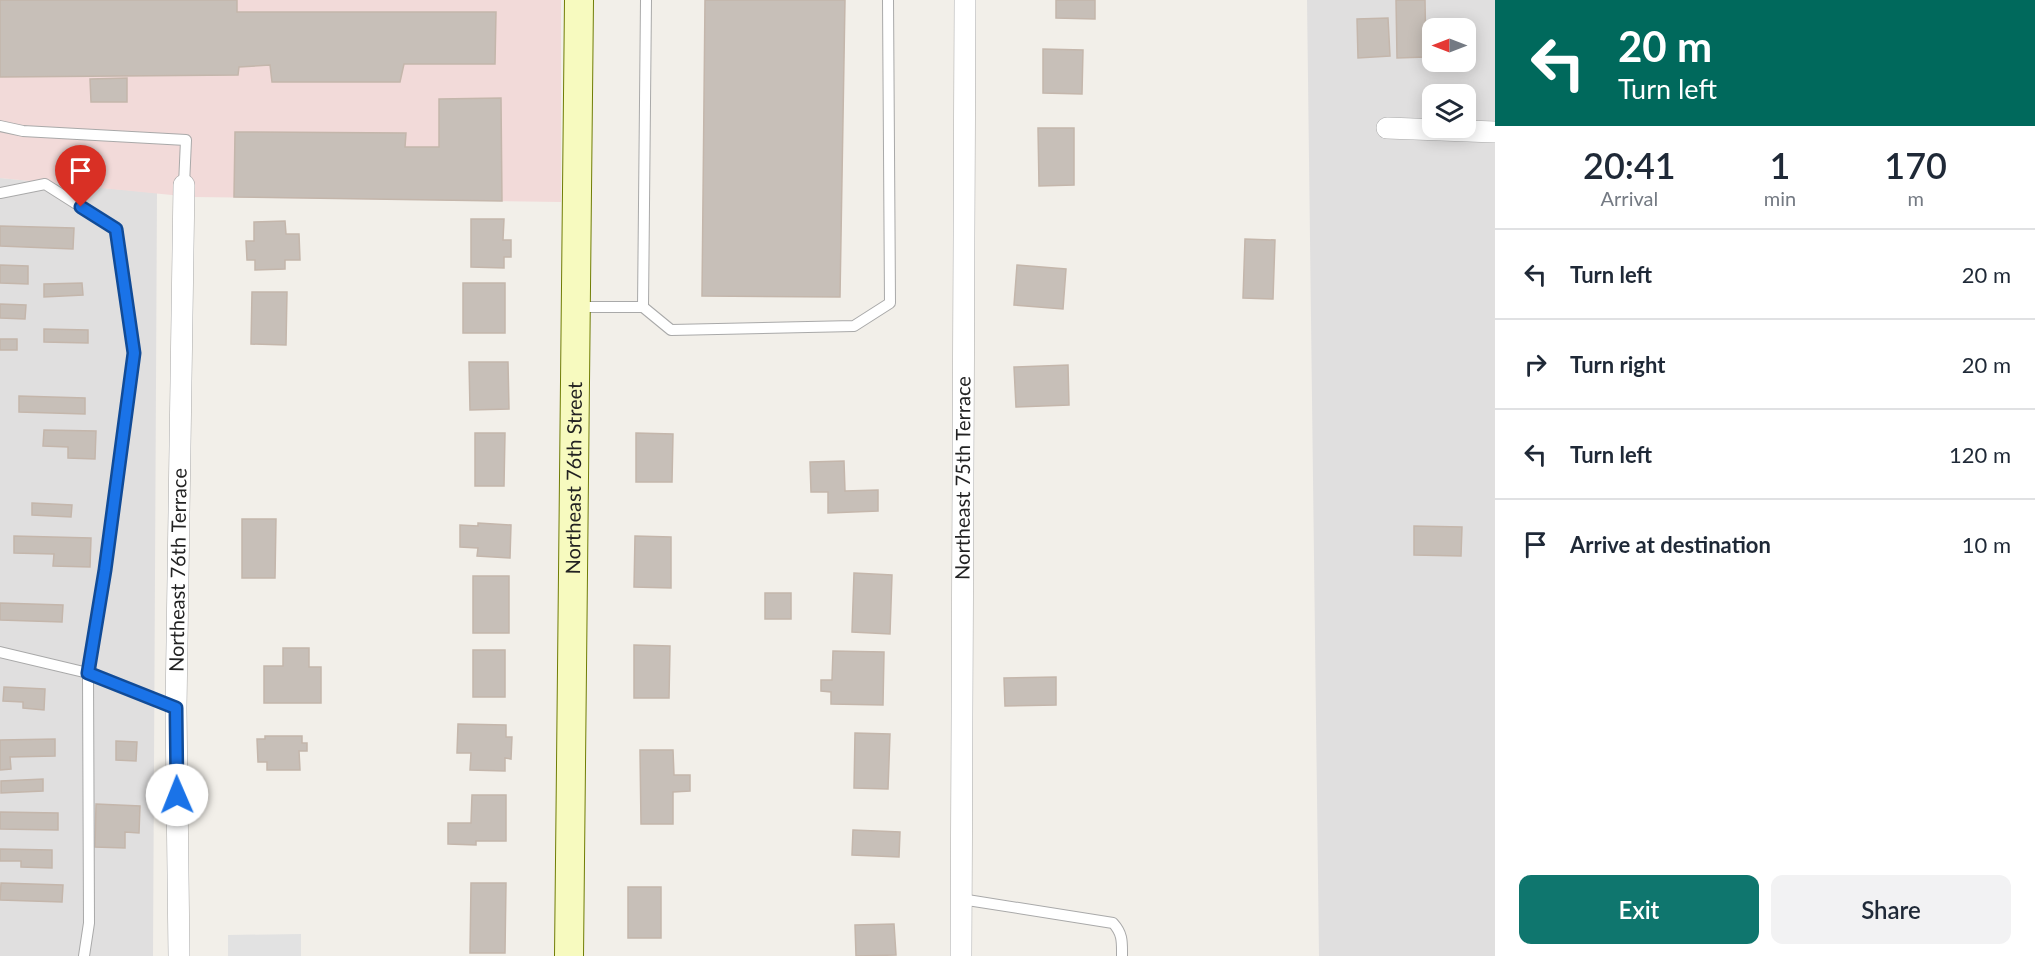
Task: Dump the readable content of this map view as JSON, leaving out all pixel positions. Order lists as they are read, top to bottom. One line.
{"streets":{"street":["Northeast 76th Street","Northeast 75th Terrace","Northeast 76th Terrace"]},"north":"left","page":{"turn":["20 m","Turn left"],"eta":["20:41","Arrival","1","min","170","m"],"list":[{"name":"Turn left","value":"20 m"},{"name":"Turn right","value":"20 m"},{"name":"Turn left","value":"120 m"},{"name":"Arrive at destination","value":"10 m"}],"buttons":["Exit","Share"]}}
